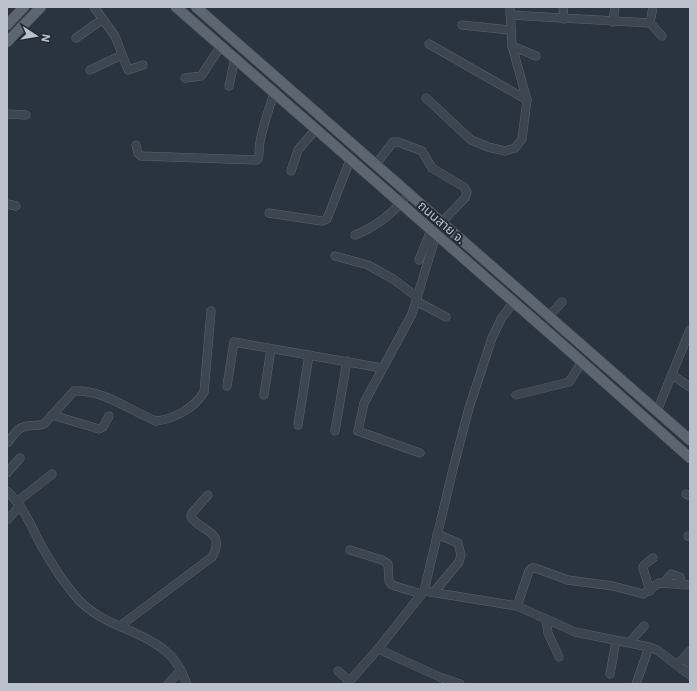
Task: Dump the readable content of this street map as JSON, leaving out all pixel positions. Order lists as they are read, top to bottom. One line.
{"streets":{"main road":["ถนนสาย จ."]},"north":"right"}
